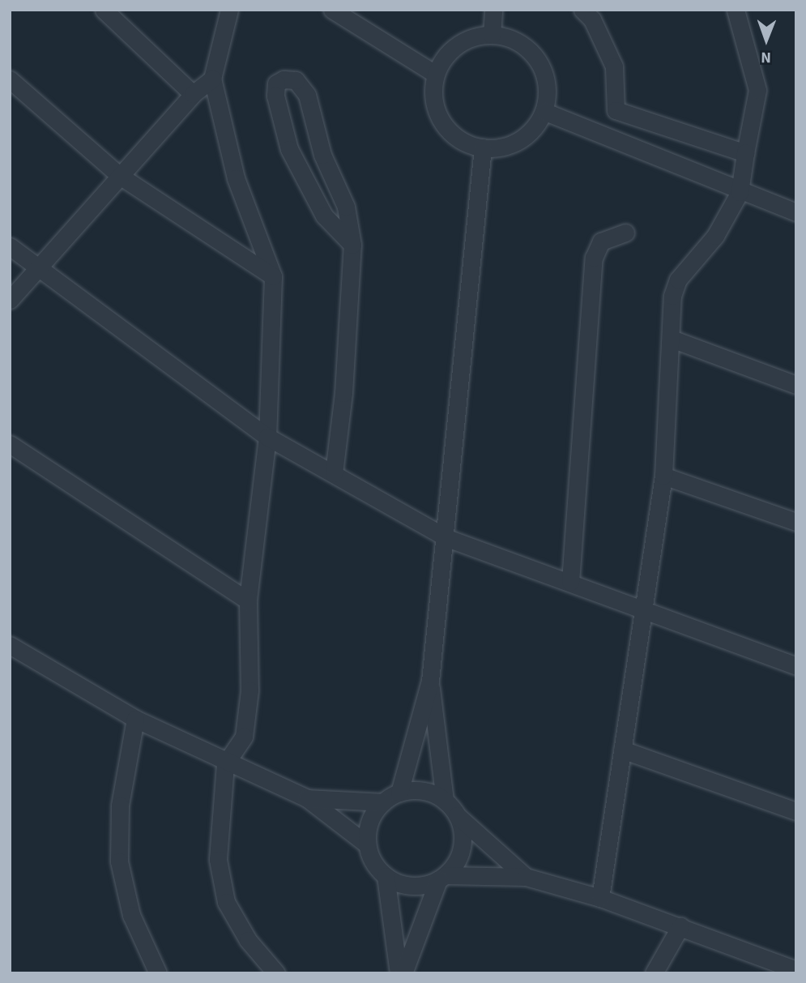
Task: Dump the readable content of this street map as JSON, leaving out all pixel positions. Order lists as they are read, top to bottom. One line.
{"north":"bottom"}
